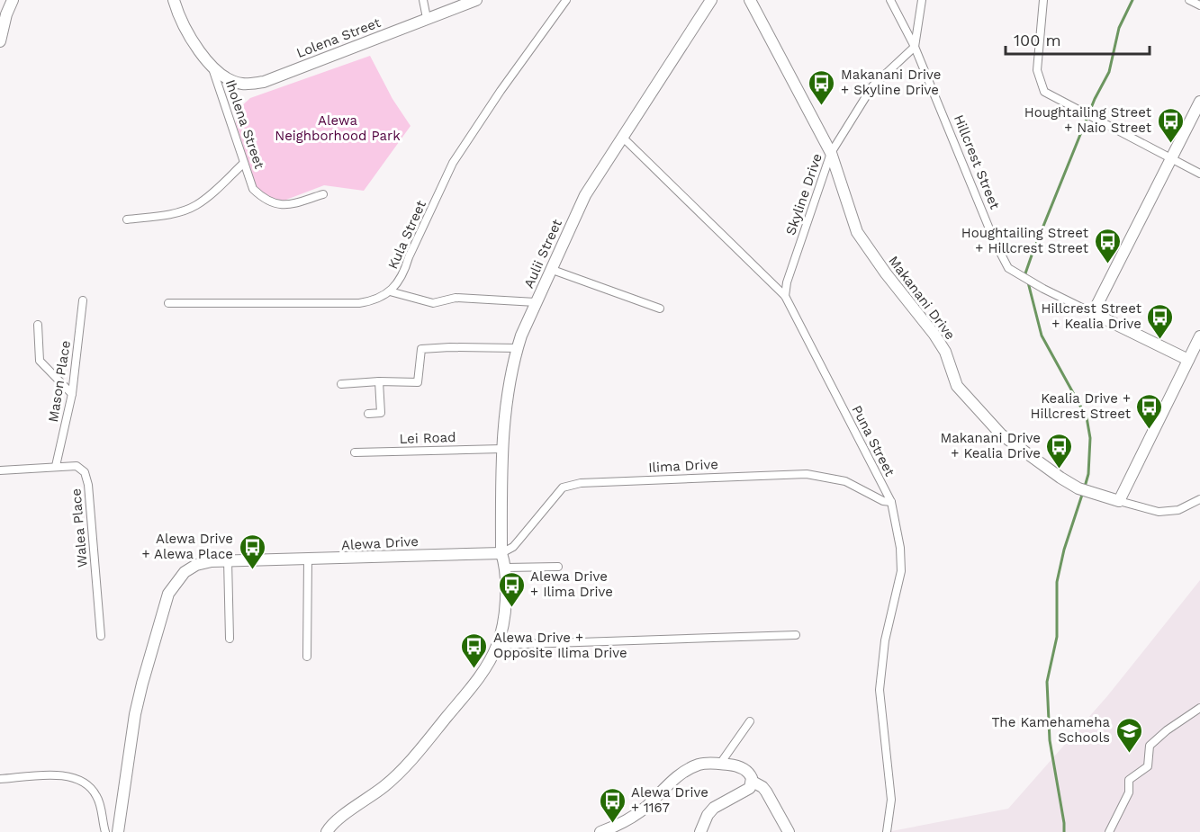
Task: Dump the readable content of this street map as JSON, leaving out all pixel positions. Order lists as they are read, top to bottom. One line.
{"streets":{"street":["Lolena Street","Iholena Street","Hillcrest Street","Skyline Drive","Kula Street","Aulii Street","Makanani Drive","Mason Place","Lei Road","Puna Street","Ilima Drive","Walea Place","Alewa Drive"]},"crossings":[["Lolena Street","Iholena Street"],["Hillcrest Street","Skyline Drive"],["Skyline Drive","Makanani Drive"],["Skyline Drive","Puna Street"],["Aulii Street","Lei Road"],["Aulii Street","Puna Street"],["Aulii Street","Ilima Drive"],["Aulii Street","Alewa Drive"],["Mason Place","Walea Place"],["Puna Street","Ilima Drive"],["Ilima Drive","Alewa Drive"]],"parks":["Alewa Neighborhood Park"],"places":{"bus stop":["Makanani Drive + Skyline Drive","Houghtailing Street + Naio Street","Houghtailing Street + Hillcrest Street","Hillcrest Street + Kealia Drive","Kealia Drive + Hillcrest Street","Makanani Drive + Kealia Drive","Alewa Drive + Alewa Place","Alewa Drive + Ilima Drive","Alewa Drive + Opposite Ilima Drive","Alewa Drive + 1167"],"school or university":["The Kamehameha Schools"]},"scale_bar":"100 m"}
